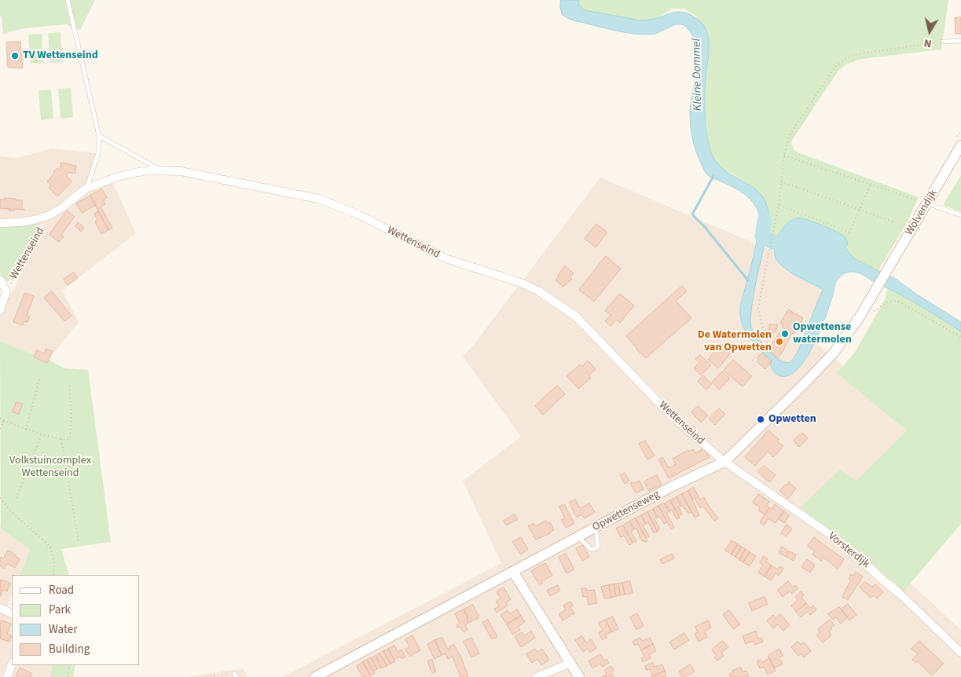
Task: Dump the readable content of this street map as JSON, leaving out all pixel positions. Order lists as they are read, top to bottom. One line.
{"streets":{"street":["Wolvendijk","Wettenseind","Opwettenseweg","Vorsterdijk"]},"crossings":[["Wolvendijk","Opwettenseweg"],["Wettenseind","Opwettenseweg"],["Wettenseind","Vorsterdijk"],["Opwettenseweg","Vorsterdijk"]],"water":["Kleine Dommel"],"parks":["Volkstuincomplex Wettenseind"],"places":["TV Wettenseind","Opwettense watermolen","De Watermolen van Opwetten","Opwetten"],"legend":["Road","Park","Water","Building"],"north":"bottom"}
